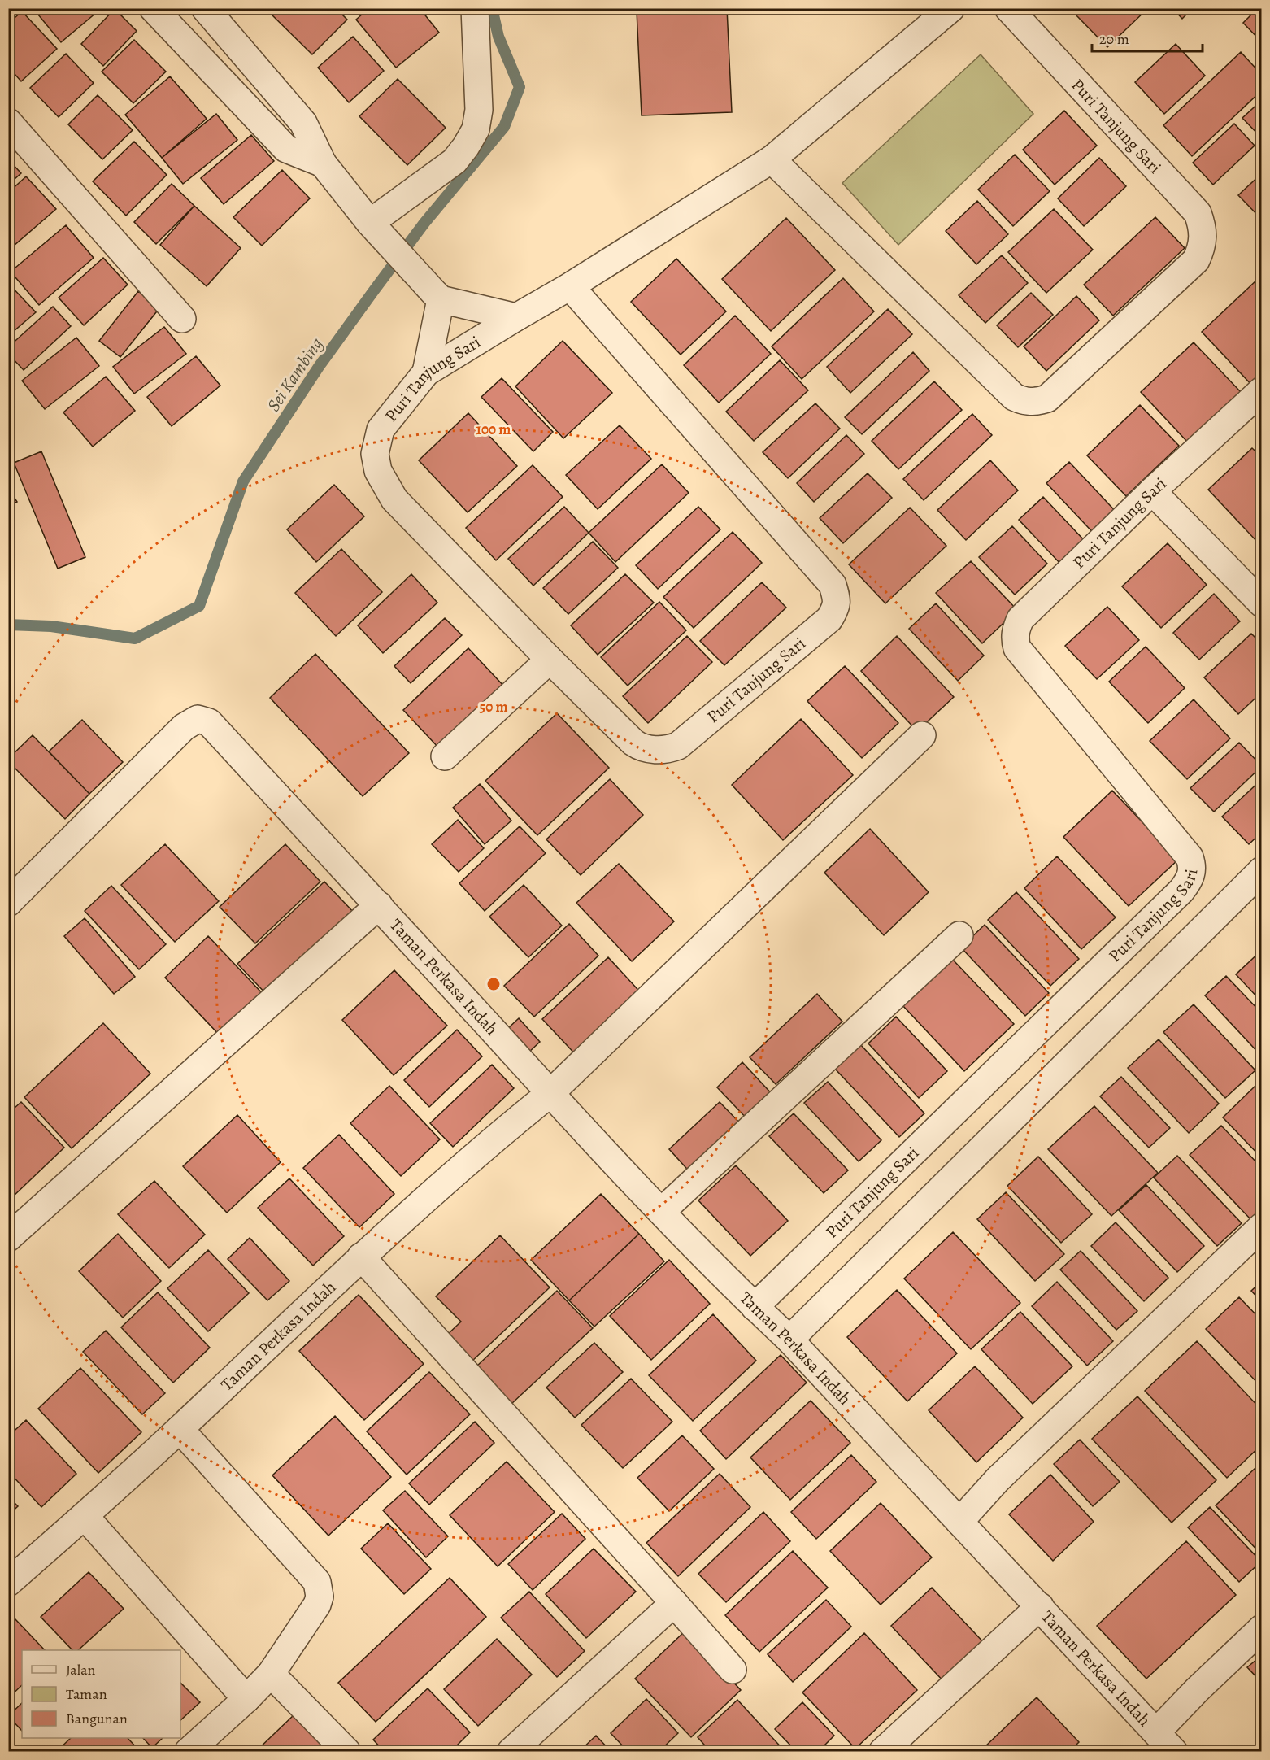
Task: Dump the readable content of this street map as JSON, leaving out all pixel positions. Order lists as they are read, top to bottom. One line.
{"streets":{"street":["Puri Tanjung Sari","Taman Perkasa Indah"]},"crossings":[["Puri Tanjung Sari","Taman Perkasa Indah"]],"water":["Sei Kambing"],"legend":["Jalan","Taman","Bangunan"],"scale_bar":"20 m","rings":["100 m","50 m"]}
